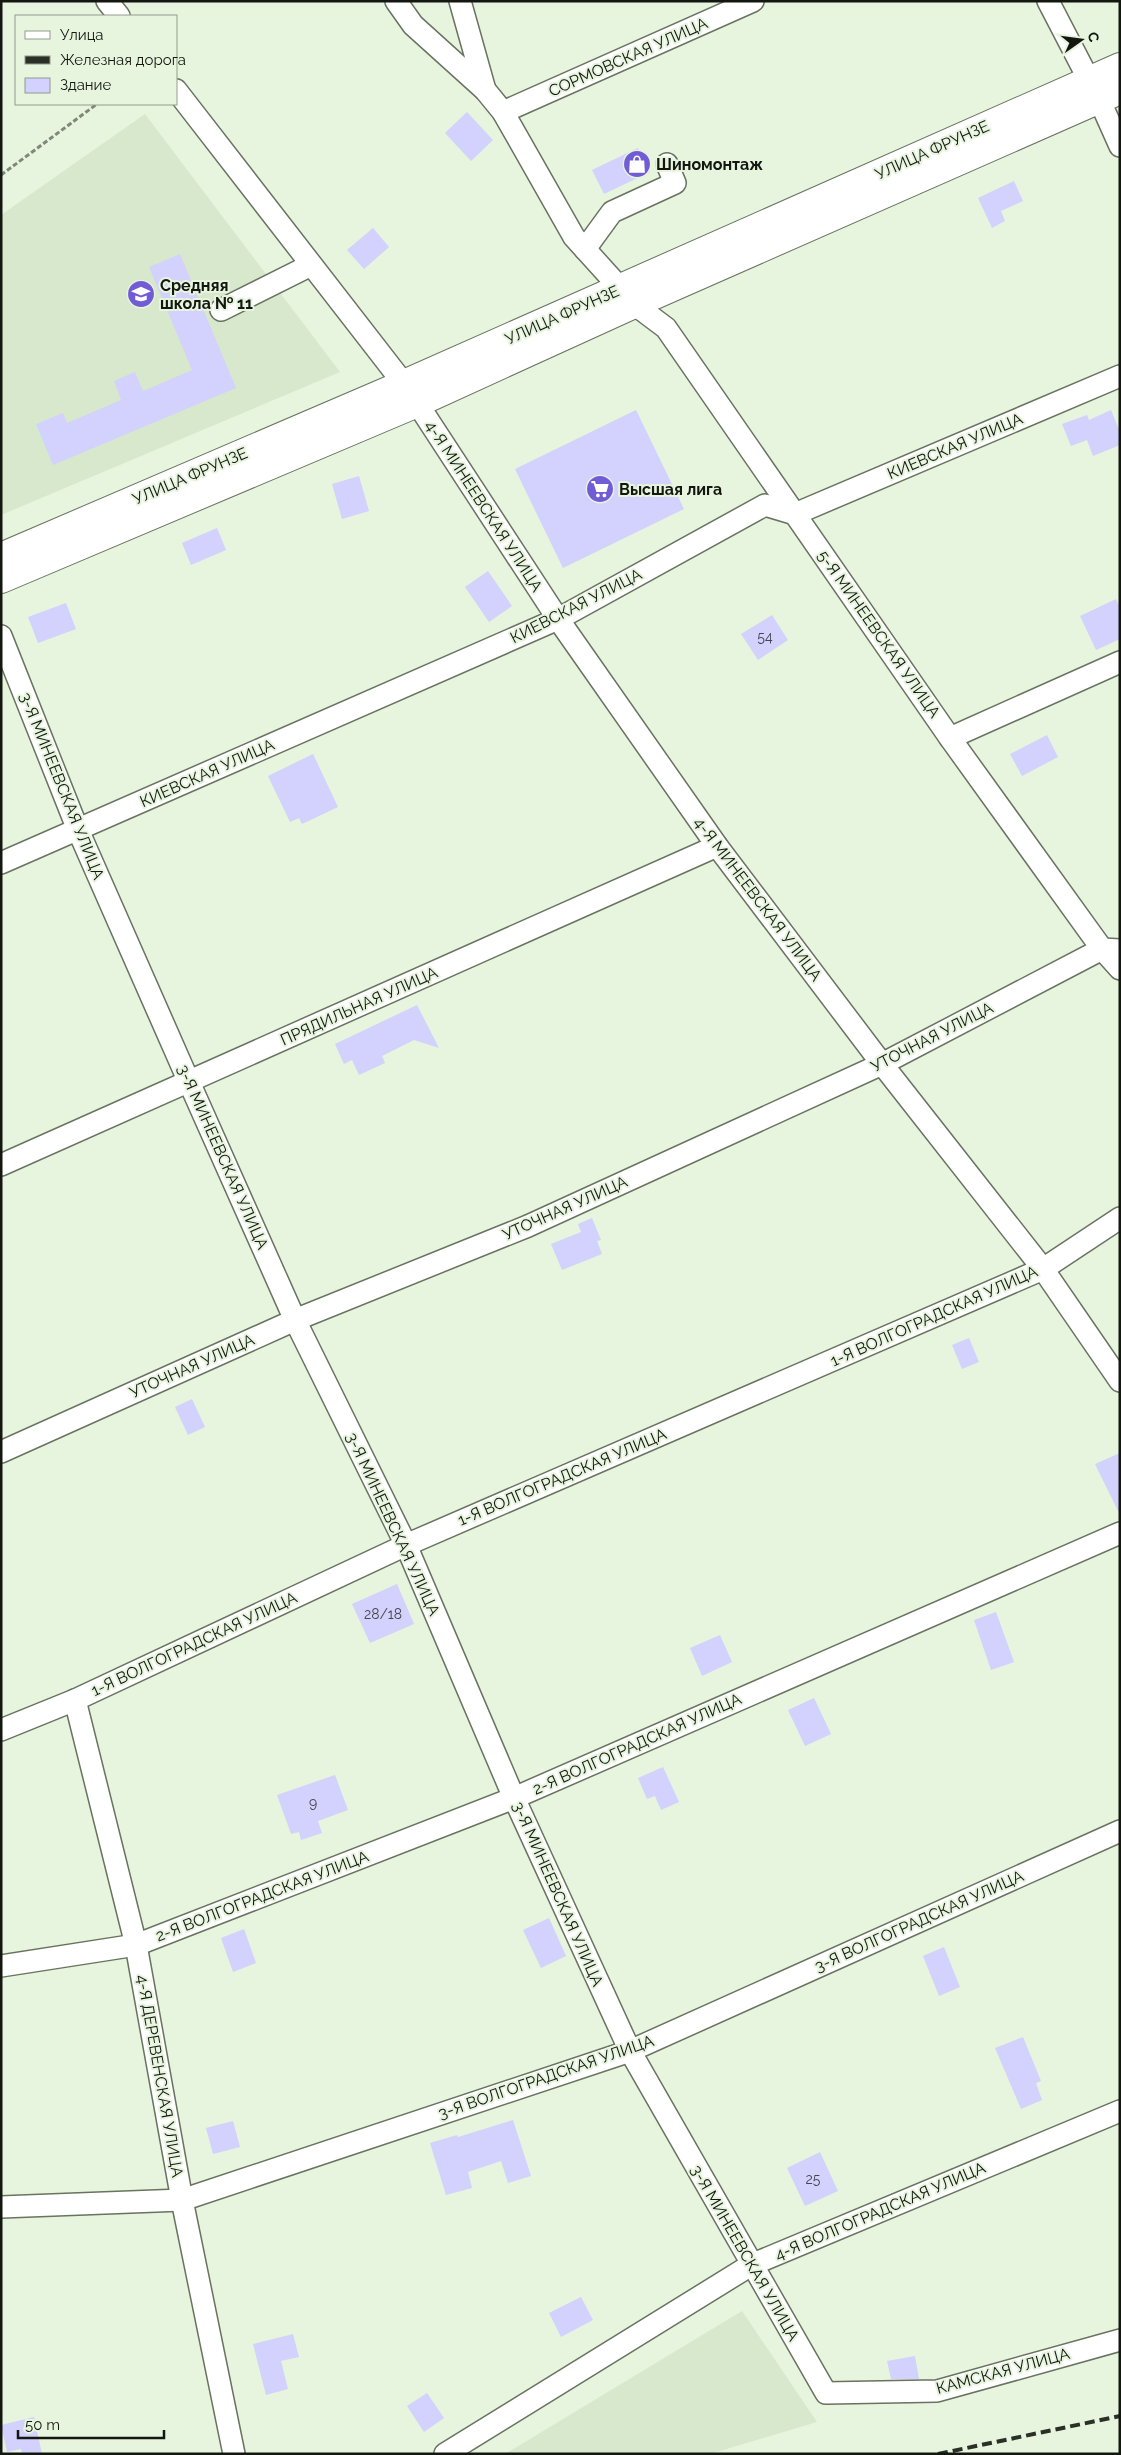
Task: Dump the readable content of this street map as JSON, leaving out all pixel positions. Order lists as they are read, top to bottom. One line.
{"streets":{"highway":["УЛИЦА ФРУНЗЕ"],"street":["СОРМОВСКАЯ УЛИЦА","КИЕВСКАЯ УЛИЦА","4-Я МИНЕЕВСКАЯ УЛИЦА","5-Я МИНЕЕВСКАЯ УЛИЦА","3-Я МИНЕЕВСКАЯ УЛИЦА","ПРЯДИЛЬНАЯ УЛИЦА","УТОЧНАЯ УЛИЦА","1-Я ВОЛГОГРАДСКАЯ УЛИЦА","2-Я ВОЛГОГРАДСКАЯ УЛИЦА","3-Я ВОЛГОГРАДСКАЯ УЛИЦА","4-Я ДЕРЕВЕНСКАЯ УЛИЦА","4-Я ВОЛГОГРАДСКАЯ УЛИЦА","КАМСКАЯ УЛИЦА"]},"crossings":[["СОРМОВСКАЯ УЛИЦА","5-Я МИНЕЕВСКАЯ УЛИЦА"],["УЛИЦА ФРУНЗЕ","4-Я МИНЕЕВСКАЯ УЛИЦА"],["УЛИЦА ФРУНЗЕ","5-Я МИНЕЕВСКАЯ УЛИЦА"],["КИЕВСКАЯ УЛИЦА","4-Я МИНЕЕВСКАЯ УЛИЦА"],["КИЕВСКАЯ УЛИЦА","5-Я МИНЕЕВСКАЯ УЛИЦА"],["КИЕВСКАЯ УЛИЦА","3-Я МИНЕЕВСКАЯ УЛИЦА"],["4-Я МИНЕЕВСКАЯ УЛИЦА","ПРЯДИЛЬНАЯ УЛИЦА"],["4-Я МИНЕЕВСКАЯ УЛИЦА","УТОЧНАЯ УЛИЦА"],["4-Я МИНЕЕВСКАЯ УЛИЦА","1-Я ВОЛГОГРАДСКАЯ УЛИЦА"],["5-Я МИНЕЕВСКАЯ УЛИЦА","УТОЧНАЯ УЛИЦА"],["3-Я МИНЕЕВСКАЯ УЛИЦА","ПРЯДИЛЬНАЯ УЛИЦА"],["3-Я МИНЕЕВСКАЯ УЛИЦА","УТОЧНАЯ УЛИЦА"],["3-Я МИНЕЕВСКАЯ УЛИЦА","1-Я ВОЛГОГРАДСКАЯ УЛИЦА"],["3-Я МИНЕЕВСКАЯ УЛИЦА","2-Я ВОЛГОГРАДСКАЯ УЛИЦА"],["3-Я МИНЕЕВСКАЯ УЛИЦА","3-Я ВОЛГОГРАДСКАЯ УЛИЦА"],["3-Я МИНЕЕВСКАЯ УЛИЦА","4-Я ВОЛГОГРАДСКАЯ УЛИЦА"],["3-Я МИНЕЕВСКАЯ УЛИЦА","КАМСКАЯ УЛИЦА"],["1-Я ВОЛГОГРАДСКАЯ УЛИЦА","4-Я ДЕРЕВЕНСКАЯ УЛИЦА"],["2-Я ВОЛГОГРАДСКАЯ УЛИЦА","4-Я ДЕРЕВЕНСКАЯ УЛИЦА"],["3-Я ВОЛГОГРАДСКАЯ УЛИЦА","4-Я ДЕРЕВЕНСКАЯ УЛИЦА"]],"places":{"shop":["Шиномонтаж"],"school or university":["Средняя школа № 11"],"supermarket":["Высшая лига"]},"house_numbers":["54","28/18","9","25"],"legend":["Улица","Железная дорога","Здание"],"scale_bar":"50 m","north":"right"}
